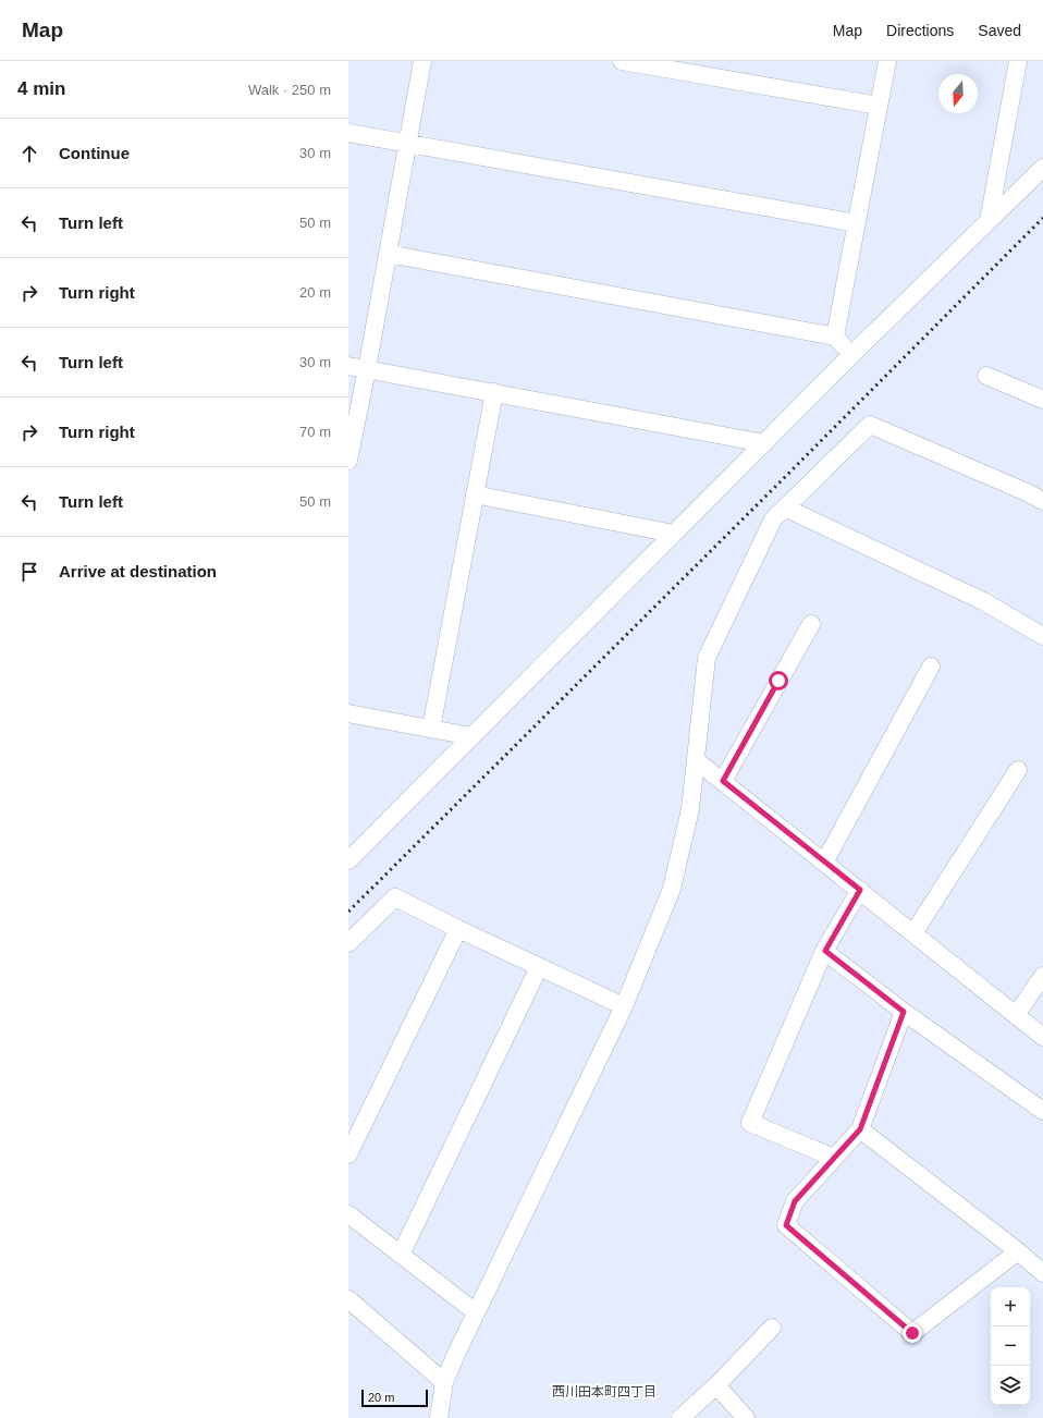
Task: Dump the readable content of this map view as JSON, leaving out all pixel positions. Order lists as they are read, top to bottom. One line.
{"districts":["西川田本町四丁目"],"scale_bar":"20 m","north":"bottom","page":{"header":"Map","nav":["Map","Directions","Saved"],"heading":["4 min","Walk · 250 m"],"list":[["Continue","30 m"],["Turn left","50 m"],["Turn right","20 m"],["Turn left","30 m"],["Turn right","70 m"],["Turn left","50 m"],"Arrive at destination"],"map_buttons":["+","−"],"scale":"20 m"}}
